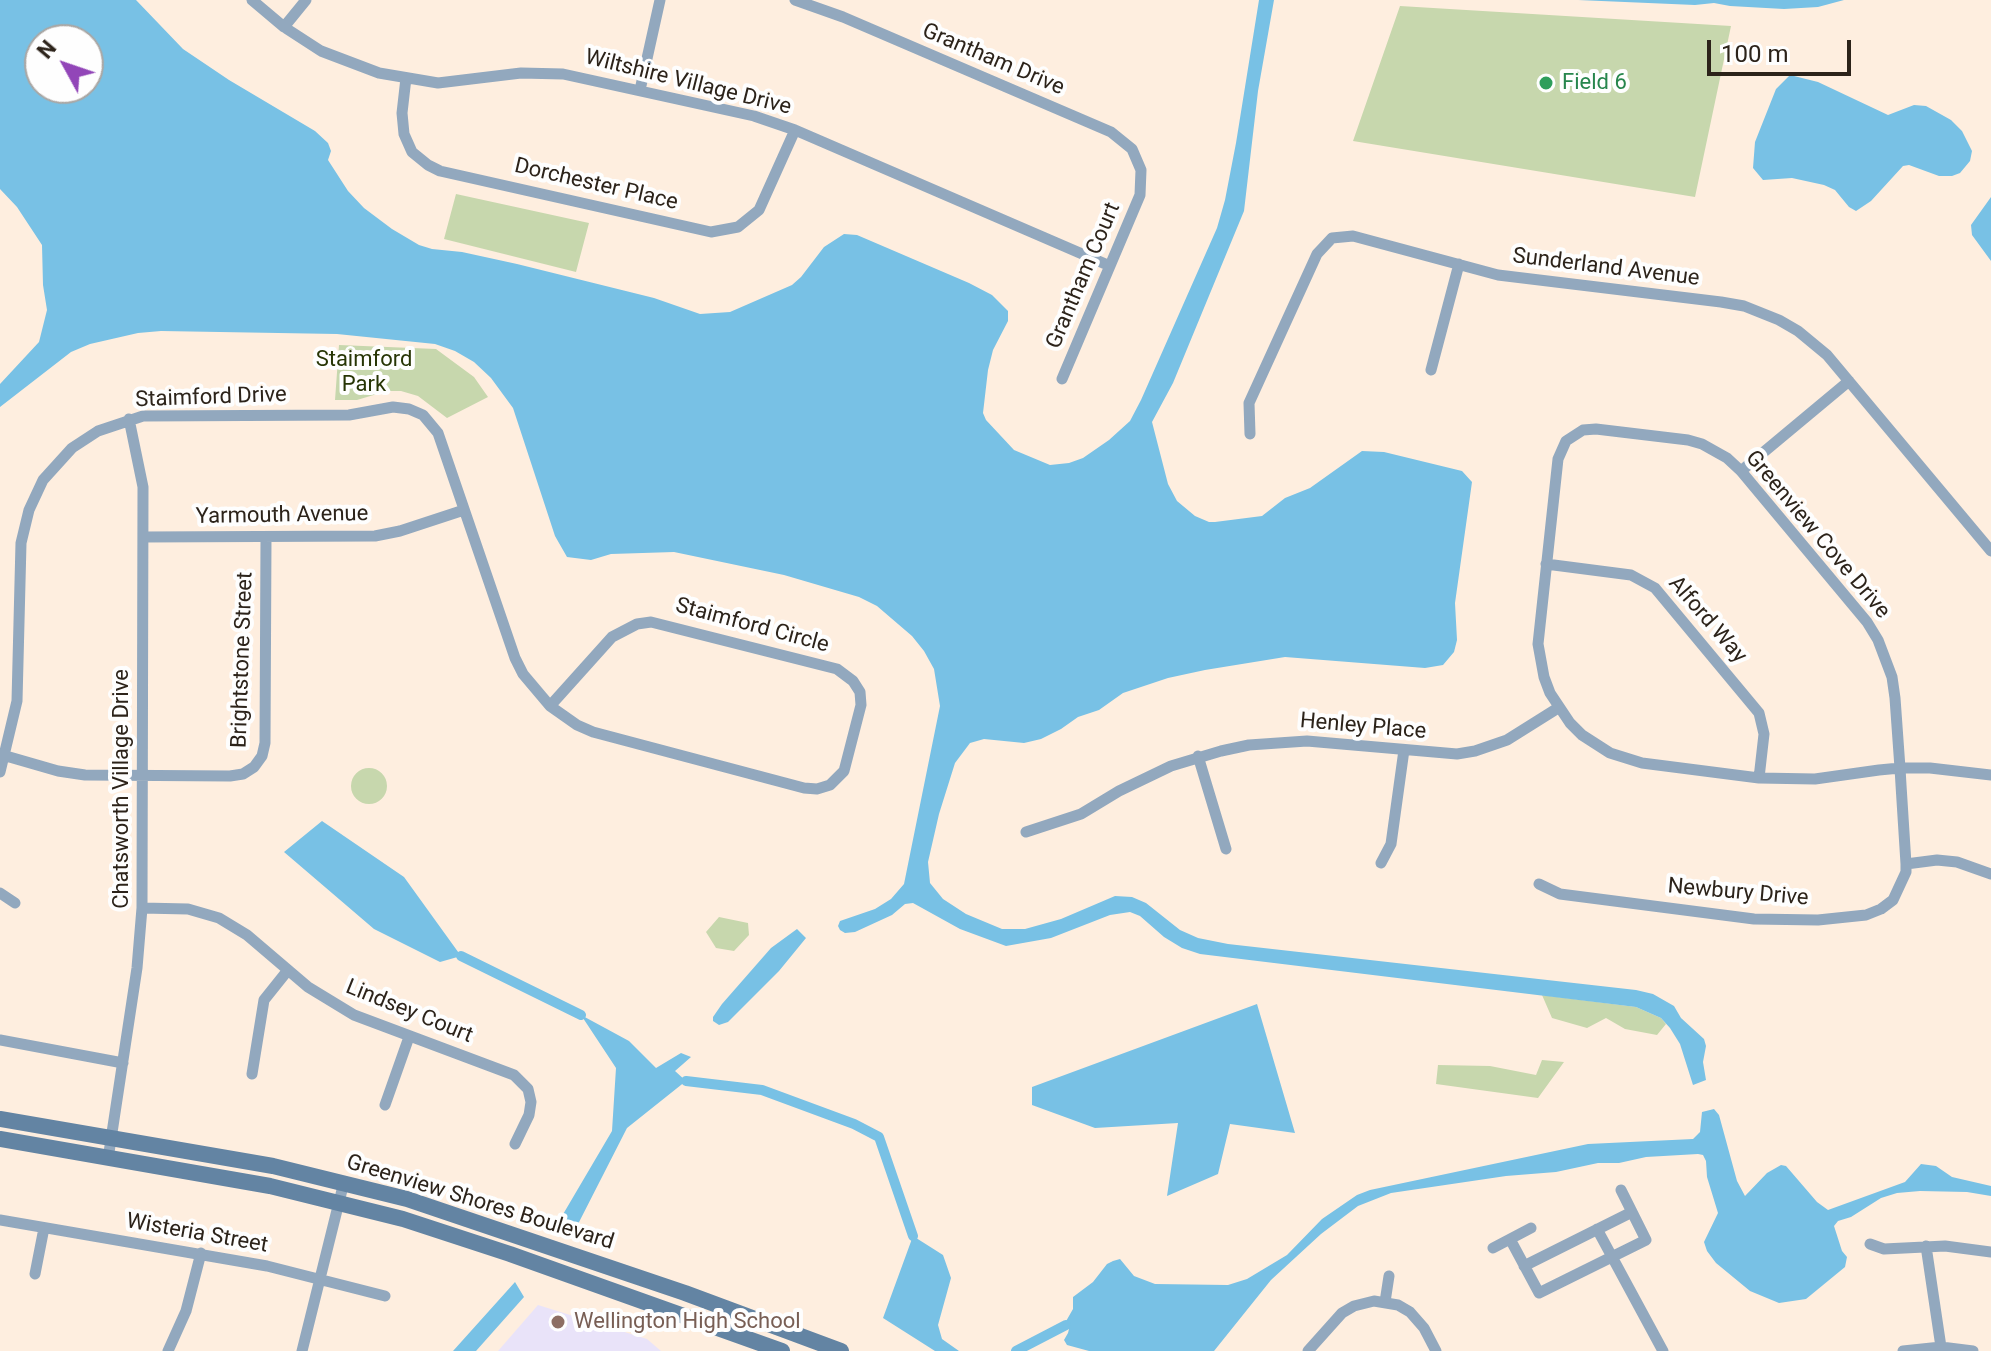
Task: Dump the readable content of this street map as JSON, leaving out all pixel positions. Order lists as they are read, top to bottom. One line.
{"streets":{"street":["Grantham Drive","Wiltshire Village Drive","Dorchester Place","Sunderland Avenue","Grantham Court","Staimford Drive","Yarmouth Avenue","Greenview Cove Drive","Alford Way","Staimford Circle","Brightstone Street","Henley Place","Chatsworth Village Drive","Newbury Drive","Lindsey Court","Greenview Shores Boulevard","Wisteria Street"]},"crossings":[["Grantham Drive","Grantham Court"],["Wiltshire Village Drive","Dorchester Place"],["Wiltshire Village Drive","Grantham Court"],["Staimford Drive","Yarmouth Avenue"],["Staimford Drive","Staimford Circle"],["Staimford Drive","Brightstone Street"],["Staimford Drive","Chatsworth Village Drive"],["Yarmouth Avenue","Brightstone Street"],["Yarmouth Avenue","Chatsworth Village Drive"],["Greenview Cove Drive","Alford Way"],["Greenview Cove Drive","Henley Place"],["Greenview Cove Drive","Newbury Drive"],["Brightstone Street","Chatsworth Village Drive"],["Chatsworth Village Drive","Lindsey Court"],["Chatsworth Village Drive","Greenview Shores Boulevard"]],"parks":["Staimford Park"],"places":["Field 6","Wellington High School"],"scale_bar":"100 m","north":"top left"}
